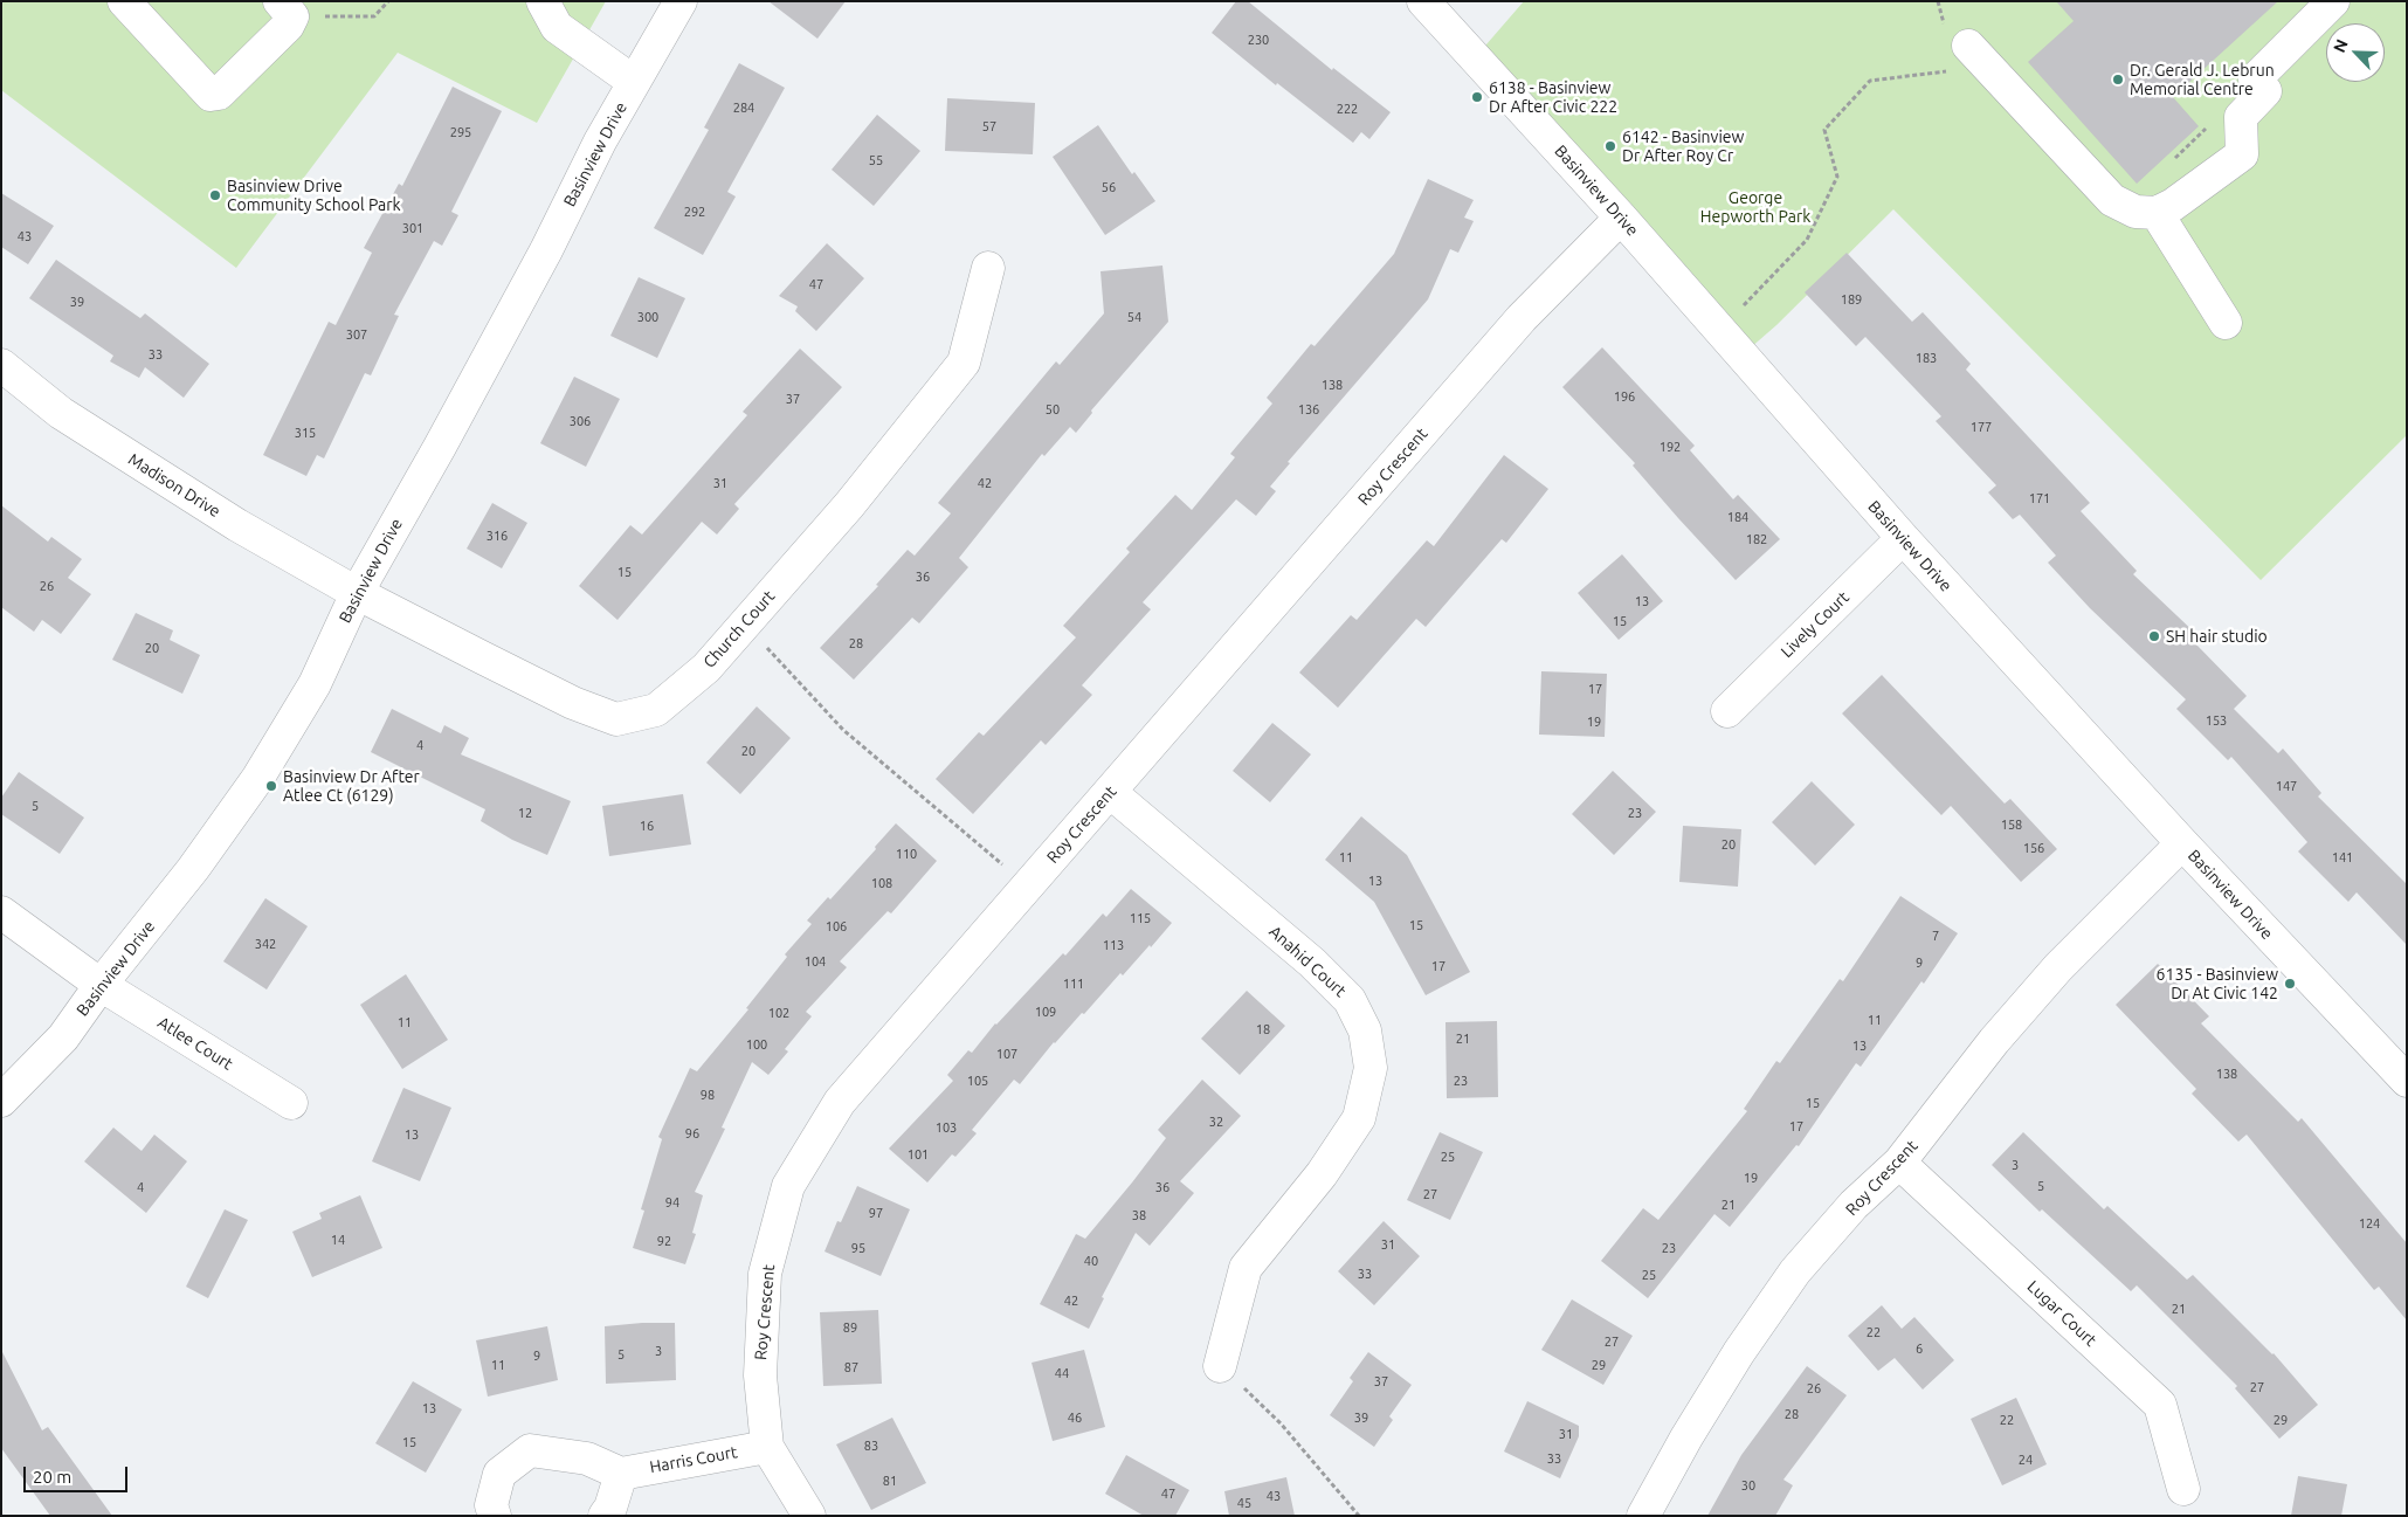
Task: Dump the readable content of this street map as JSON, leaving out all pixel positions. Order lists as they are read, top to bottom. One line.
{"streets":{"street":["Basinview Drive","Roy Crescent","Madison Drive","Lively Court","Church Court","Anahid Court","Atlee Court","Lugar Court","Harris Court"]},"crossings":[["Basinview Drive","Roy Crescent"],["Basinview Drive","Madison Drive"],["Basinview Drive","Lively Court"],["Basinview Drive","Church Court"],["Basinview Drive","Atlee Court"],["Roy Crescent","Anahid Court"],["Roy Crescent","Lugar Court"],["Roy Crescent","Harris Court"],["Madison Drive","Church Court"]],"parks":["George Hepworth Park"],"places":["Dr. Gerald J. Lebrun Memorial Centre","6138 - Basinview Dr After Civic 222","6142 - Basinview Dr After Roy Cr","Basinview Drive Community School Park","SH hair studio","Basinview Dr After Atlee Ct (6129)","6135 - Basinview Dr At Civic 142"],"house_numbers":["230","284","222","57","295","55","56","292","301","43","47","189","39","300","54","307","33","183","138","196","37","50","136","306","177","315","192","31","42","171","184","316","182","15","36","26","13","15","28","20","17","153","19","4","20","147","5","12","23","158","16","20","156","110","11","141","13","108","115","15","106","7","342","113","104","9","17","111","109","102","11","11","18","21","100","13","107","138","105","23","98","15","32","17","103","96","13","101","25","3","19","5","4","36","27","94","21","97","38","124","14","92","31","95","23","40","33","25","42","21","89","22","27","6","3","5","9","11","29","87","44","37","27","26","13","28","46","39","22","29","31","15","83","33","24","81","30","47","43","45"],"scale_bar":"20 m","north":"top left"}
